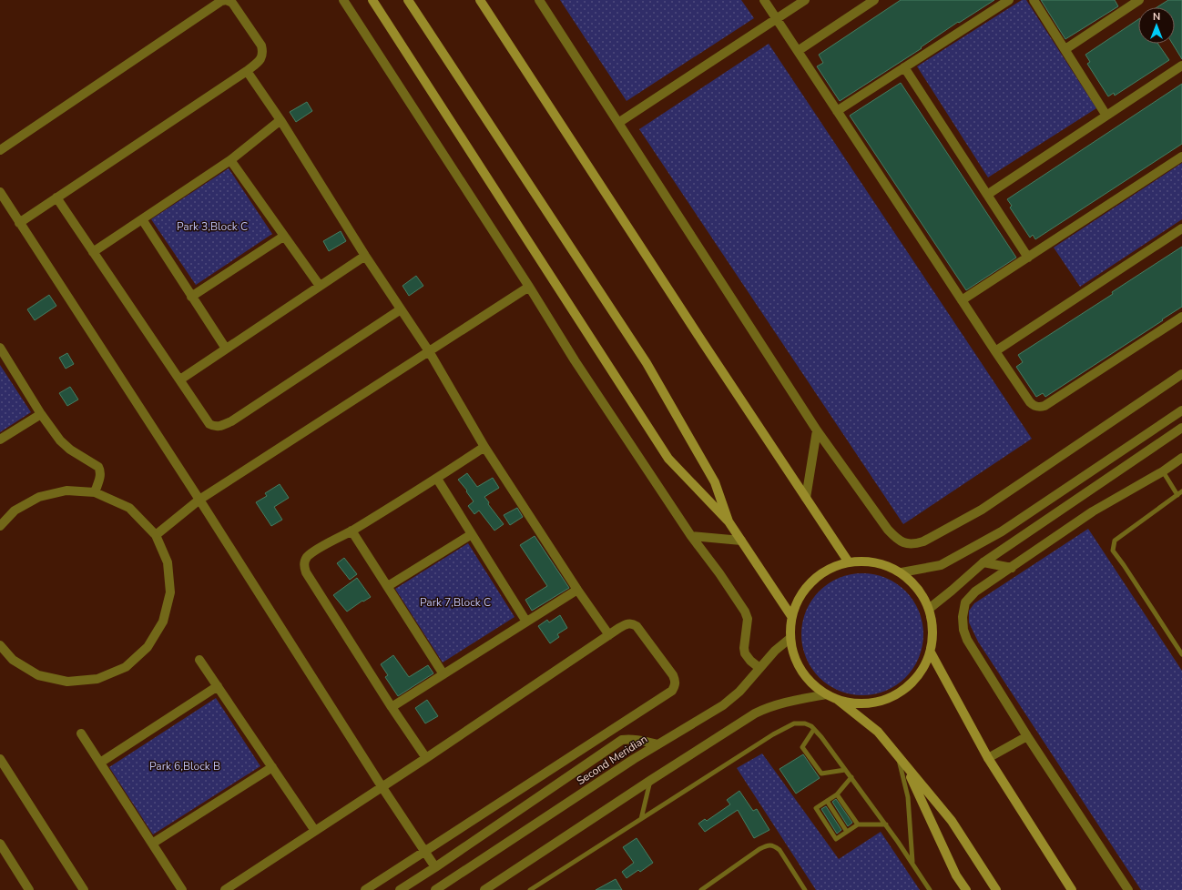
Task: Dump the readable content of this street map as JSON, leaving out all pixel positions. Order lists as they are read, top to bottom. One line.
{"streets":{"street":["Second Meridian"]},"parks":["Park 3,Block C","Park 7,Block C","Park 6,Block B"],"north":"top"}
